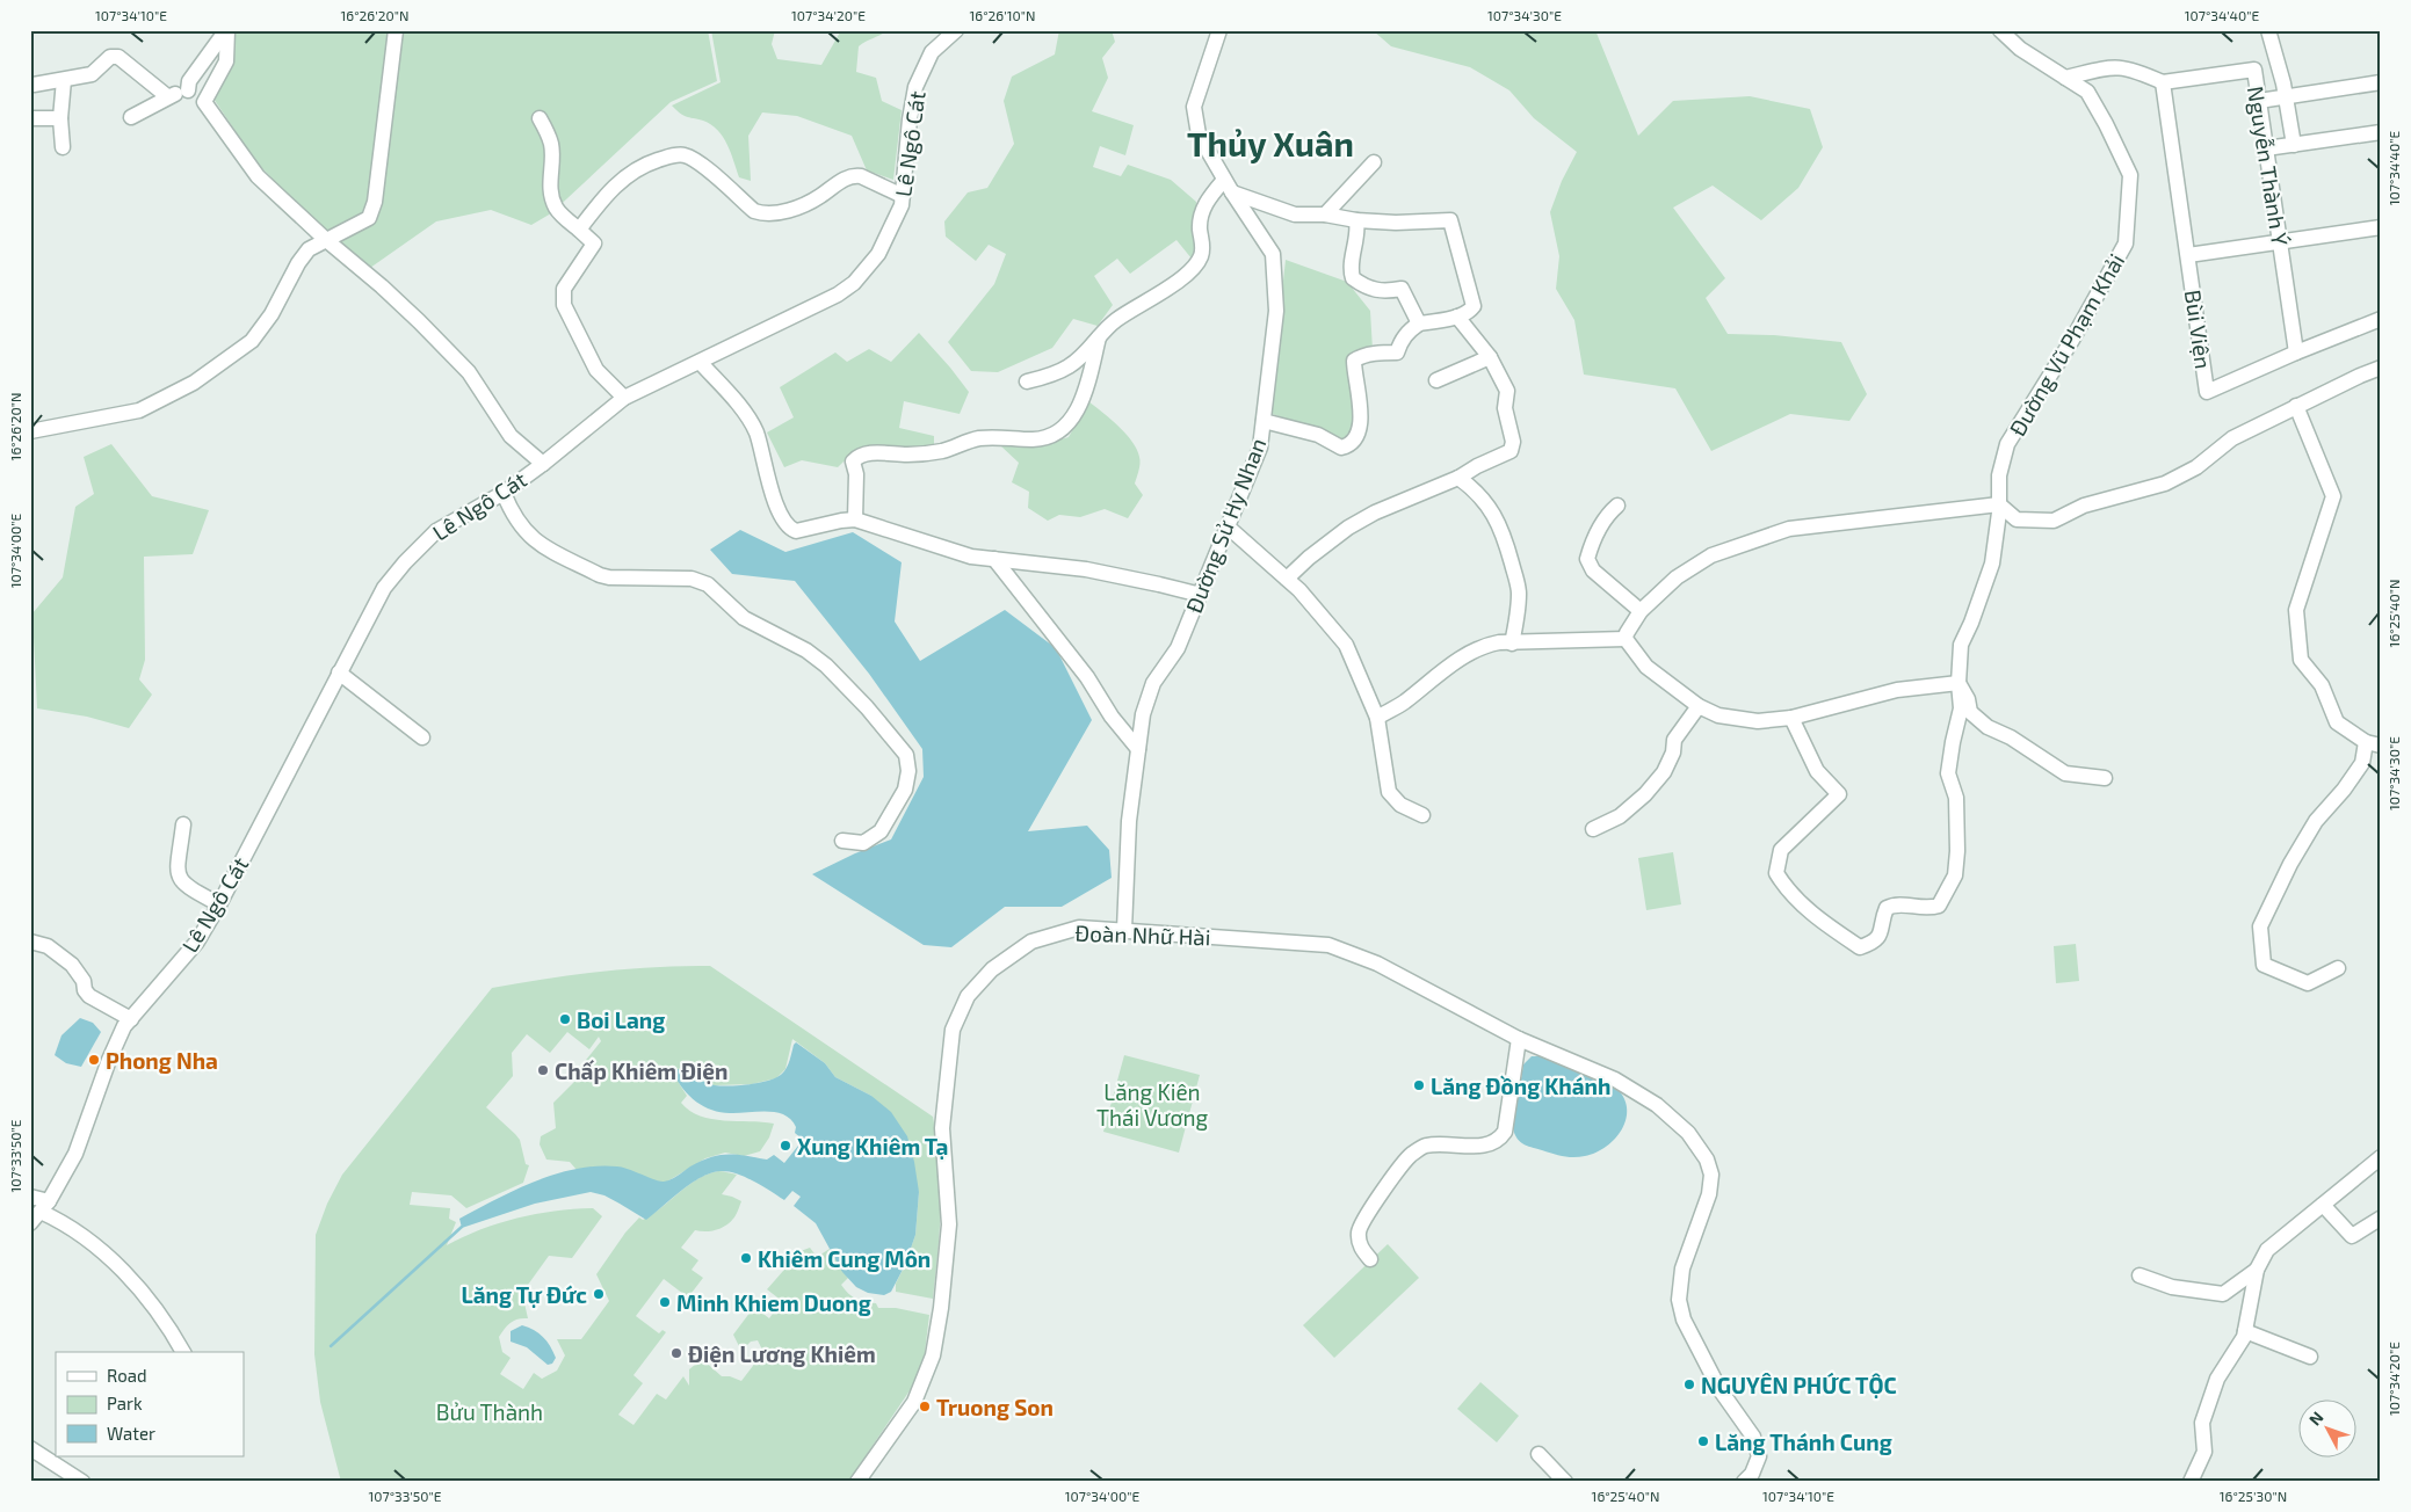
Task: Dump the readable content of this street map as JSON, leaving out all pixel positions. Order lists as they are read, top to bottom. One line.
{"streets":{"street":["Lê Ngô Cát","Nguyễn Thành Ý","Bùi Viện","Đường Vũ Phạm Khải","Đường Sử Hy Nhan","Đoàn Nhữ Hài"]},"crossings":[["Nguyễn Thành Ý","Bùi Viện"],["Đường Sử Hy Nhan","Đoàn Nhữ Hài"]],"districts":["Thủy Xuân"],"parks":["Lăng Kiên Thái Vương","Bửu Thành"],"places":["Boi Lang","Phong Nha","Chấp Khiêm Điện","Lăng Đồng Khánh","Xung Khiêm Tạ","Khiêm Cung Môn","Lăng Tự Đức","Minh Khiem Duong","Điện Lương Khiêm","NGUYÊN PHỨC TỘC","Truong Son","Lăng Thánh Cung"],"legend":["Road","Park","Water"],"north":"top left","coordinates":["107°34'10\"E","16°26'20\"N","107°34'20\"E","16°26'10\"N","107°34'30\"E","107°34'40\"E","107°34'00\"E","16°25'40\"N","107°33'50\"E","16°25'30\"N"]}
